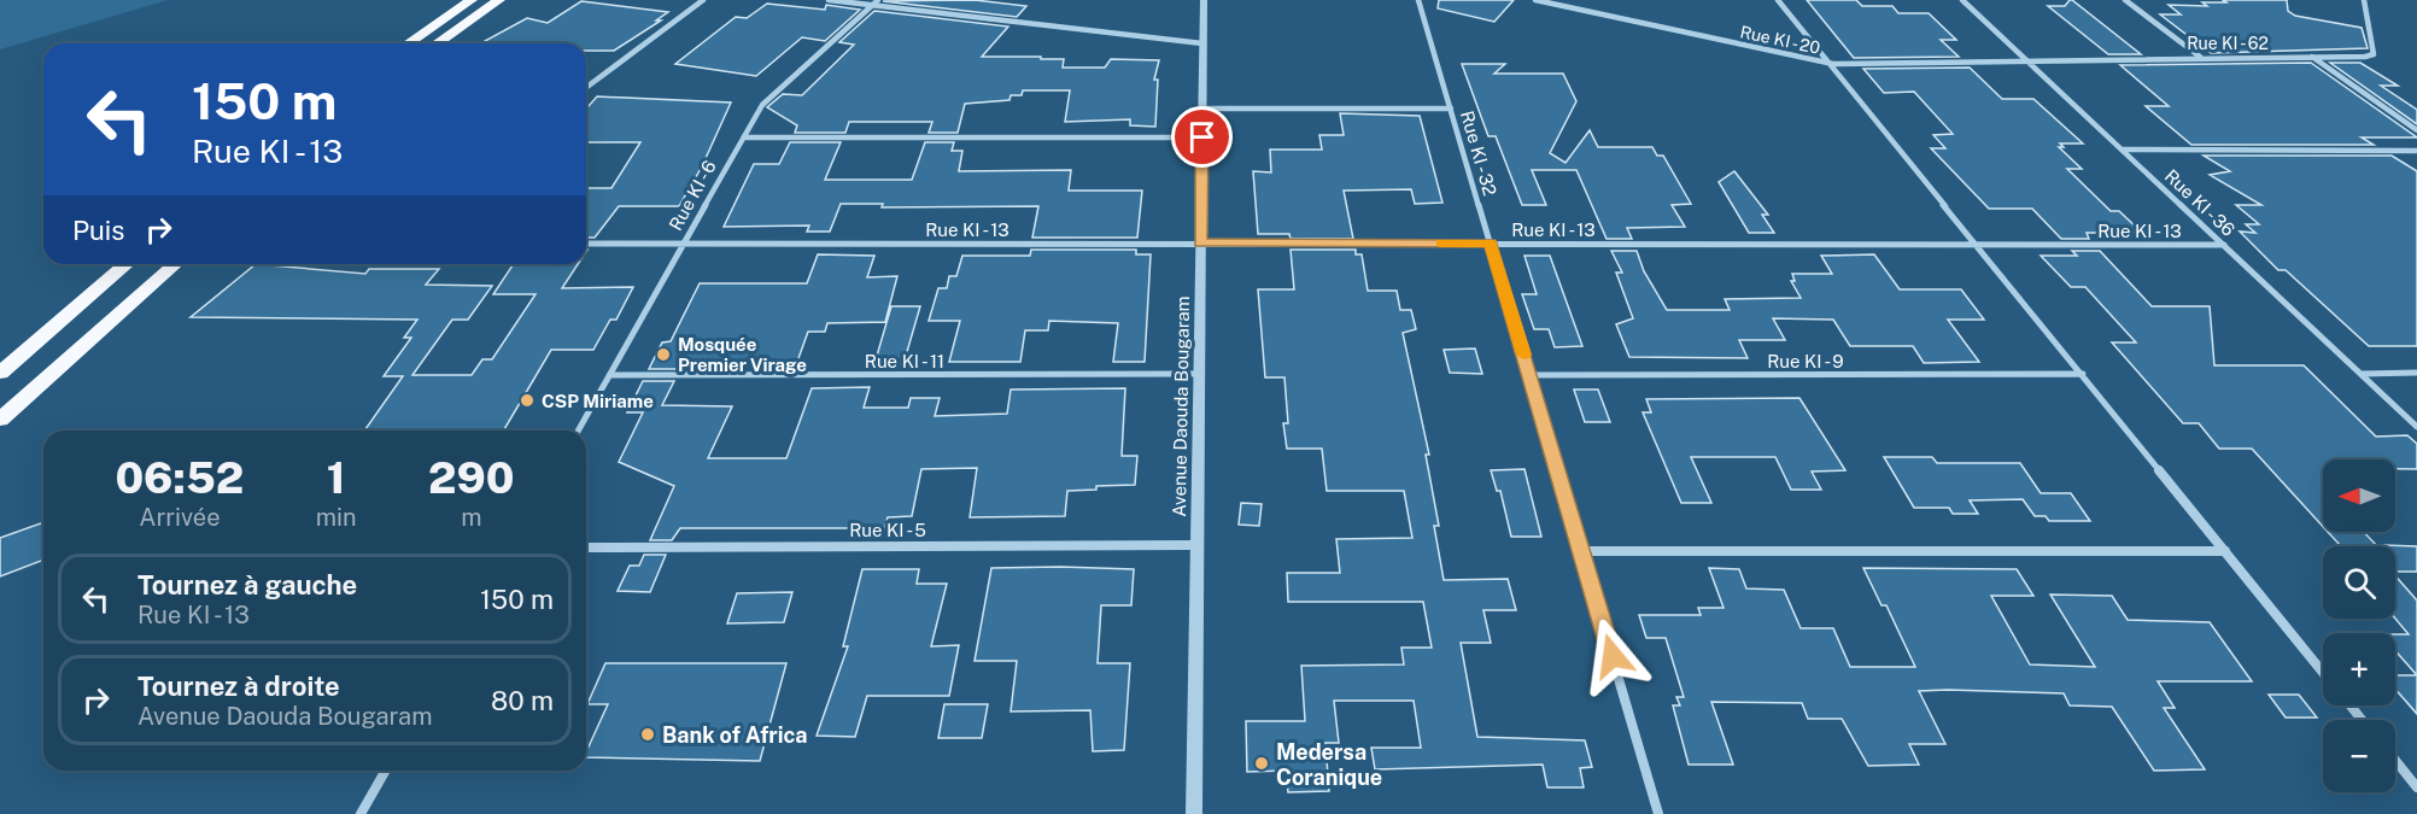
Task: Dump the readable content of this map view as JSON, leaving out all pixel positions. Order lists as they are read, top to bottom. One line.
{"streets":{"street":["Rue KI - 20","Rue KI - 62","Rue KI - 32","Rue KI - 6","Rue KI - 36","Rue KI - 13","Rue KI - 11","Rue KI - 9","Avenue Daouda Bougaram","Rue KI - 5"]},"crossings":[["Rue KI - 20","Rue KI - 62"],["Rue KI - 20","Rue KI - 36"],["Rue KI - 62","Rue KI - 36"],["Rue KI - 32","Rue KI - 13"],["Rue KI - 32","Rue KI - 9"],["Rue KI - 6","Rue KI - 13"],["Rue KI - 6","Rue KI - 11"],["Rue KI - 36","Rue KI - 13"],["Rue KI - 13","Avenue Daouda Bougaram"],["Rue KI - 11","Avenue Daouda Bougaram"],["Avenue Daouda Bougaram","Rue KI - 5"]],"places":["Mosquée Premier Virage","CSP Miriame","Bank of Africa","Medersa Coranique"],"north":"left","page":{"turn":["150 m","Rue KI - 13"],"then":"Puis","eta":["06:52","Arrivée","1","min","290","m"],"map_buttons":["+","−"],"list":[{"name":"Tournez à gauche","note":"Rue KI - 13","value":"150 m"},{"name":"Tournez à droite","note":"Avenue Daouda Bougaram","value":"80 m"}]}}
